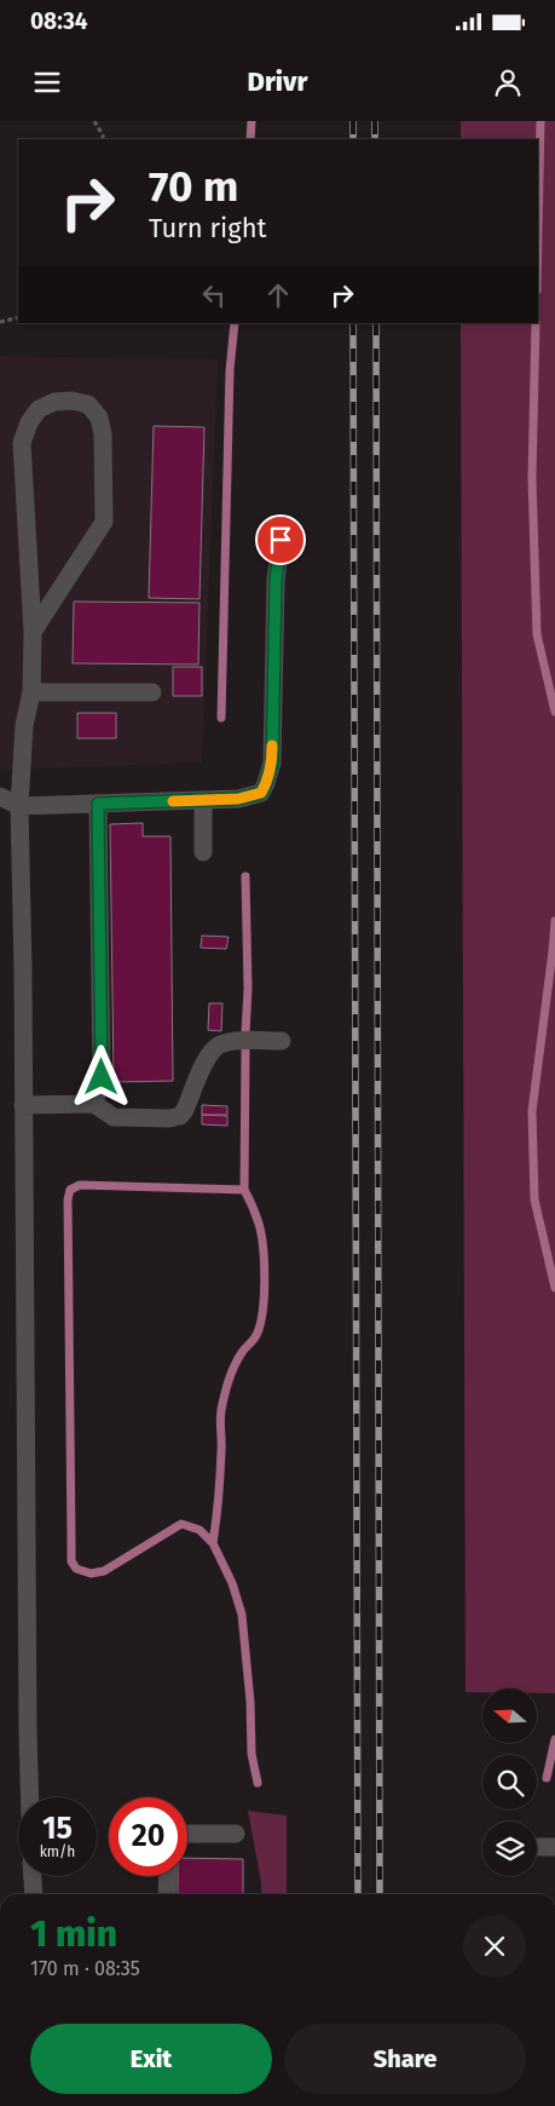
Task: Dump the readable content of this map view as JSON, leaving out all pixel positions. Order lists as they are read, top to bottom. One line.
{"north":"left","page":{"status":"08:34","header":"Drivr","turn":["70 m","Turn right"],"speed":"15 km/h","limit":"20","heading":["1 min","170 m · 08:35"],"buttons":["Exit","Share"]}}
